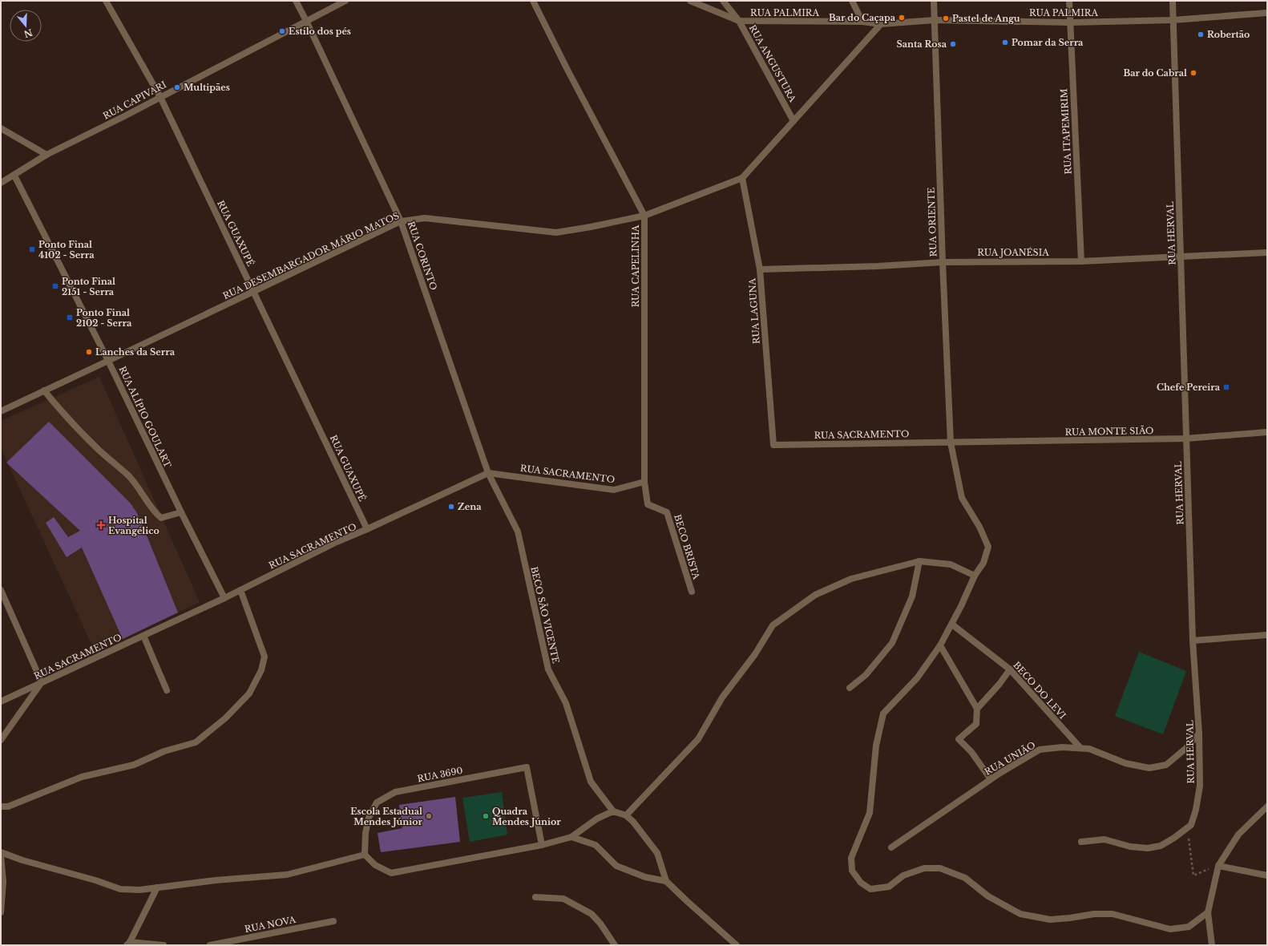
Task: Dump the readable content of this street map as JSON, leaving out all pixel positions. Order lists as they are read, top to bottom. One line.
{"streets":{"street":["RUA PALMIRA","RUA ANGUSTURA","RUA CAPIVARI","RUA ITAPEMIRIM","RUA ORIENTE","RUA GUAXUPÉ","RUA HERVAL","RUA JOANÉSIA","RUA DESEMBARGADOR MÁRIO MATOS","RUA CORINTO","RUA CAPELINHA","RUA LAGUNA","RUA ALÍPIO GOULART","RUA MONTE SIÃO","RUA SACRAMENTO","BECO BRISTA","BECO SÃO VICENTE","BECO DO LEVI","RUA UNIÃO","RUA 3690","RUA NOVA"]},"crossings":[["RUA PALMIRA","RUA ANGUSTURA"],["RUA PALMIRA","RUA ITAPEMIRIM"],["RUA PALMIRA","RUA ORIENTE"],["RUA PALMIRA","RUA HERVAL"],["RUA PALMIRA","RUA DESEMBARGADOR MÁRIO MATOS"],["RUA ANGUSTURA","RUA DESEMBARGADOR MÁRIO MATOS"],["RUA CAPIVARI","RUA GUAXUPÉ"],["RUA CAPIVARI","RUA CORINTO"],["RUA CAPIVARI","RUA ALÍPIO GOULART"],["RUA ITAPEMIRIM","RUA JOANÉSIA"],["RUA ORIENTE","RUA JOANÉSIA"],["RUA ORIENTE","RUA MONTE SIÃO"],["RUA ORIENTE","RUA SACRAMENTO"],["RUA ORIENTE","BECO DO LEVI"],["RUA GUAXUPÉ","RUA DESEMBARGADOR MÁRIO MATOS"],["RUA GUAXUPÉ","RUA SACRAMENTO"],["RUA HERVAL","RUA JOANÉSIA"],["RUA HERVAL","RUA MONTE SIÃO"],["RUA HERVAL","RUA UNIÃO"],["RUA JOANÉSIA","RUA LAGUNA"],["RUA DESEMBARGADOR MÁRIO MATOS","RUA CORINTO"],["RUA DESEMBARGADOR MÁRIO MATOS","RUA CAPELINHA"],["RUA DESEMBARGADOR MÁRIO MATOS","RUA LAGUNA"],["RUA DESEMBARGADOR MÁRIO MATOS","RUA ALÍPIO GOULART"],["RUA CORINTO","RUA SACRAMENTO"],["RUA CORINTO","BECO SÃO VICENTE"],["RUA CAPELINHA","RUA SACRAMENTO"],["RUA CAPELINHA","BECO BRISTA"],["RUA LAGUNA","RUA SACRAMENTO"],["RUA ALÍPIO GOULART","RUA SACRAMENTO"],["RUA MONTE SIÃO","RUA SACRAMENTO"],["RUA SACRAMENTO","BECO BRISTA"],["RUA SACRAMENTO","BECO SÃO VICENTE"],["BECO DO LEVI","RUA UNIÃO"]],"places":{"other":["Bar do Caçapa","Pastel de Angu","Estilo dos pés","Robertão","Pomar da Serra","Santa Rosa","Bar do Cabral","Multipães","Lanches da Serra","Zena","Escola Estadual Mendes Júnior","Quadra Mendes Júnior"],"transit":["Ponto Final 4102 - Serra","Ponto Final 2151 - Serra","Ponto Final 2102 - Serra","Chefe Pereira"],"health":["Hospital Evangélico"]},"north":"bottom"}
